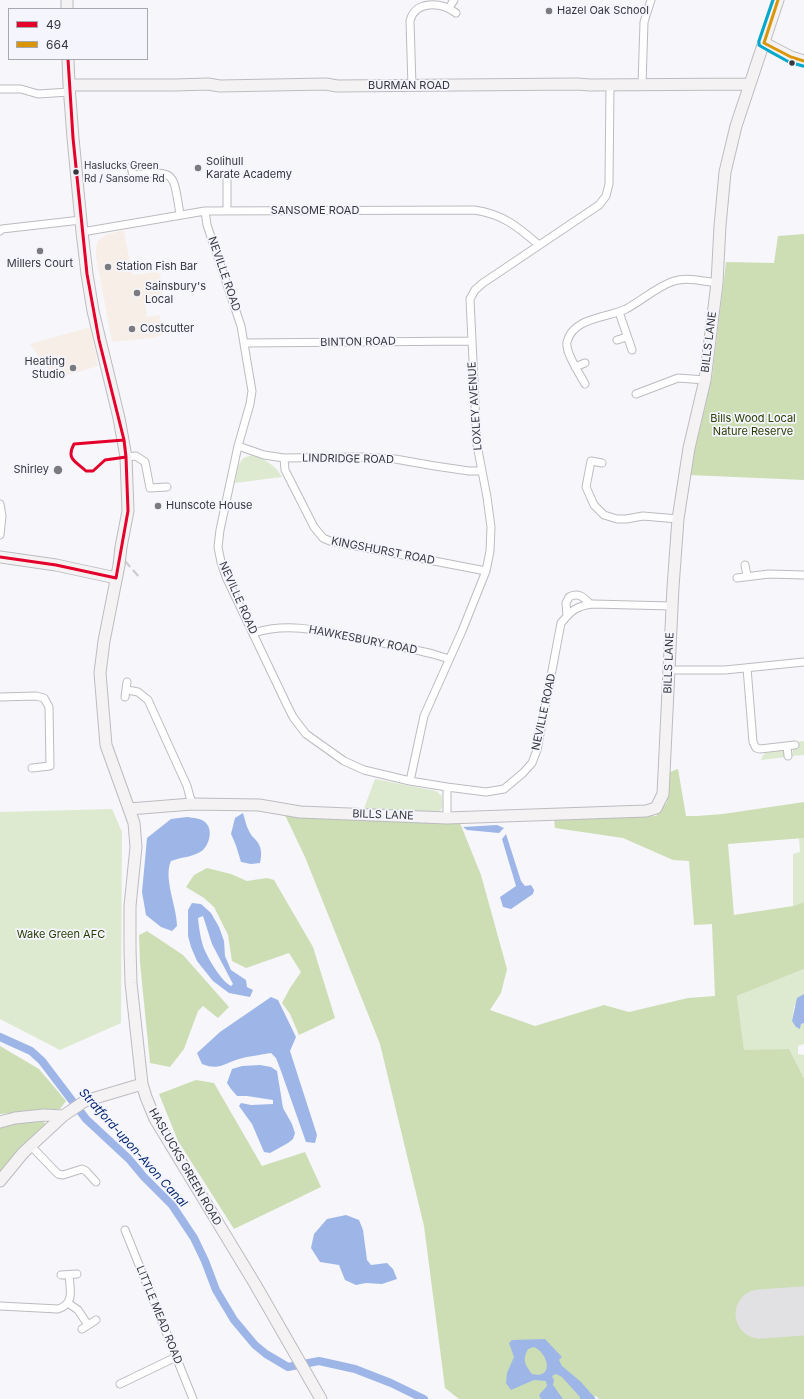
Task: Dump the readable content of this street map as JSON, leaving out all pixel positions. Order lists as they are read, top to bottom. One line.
{"streets":{"street":["BURMAN ROAD","SANSOME ROAD","NEVILLE ROAD","BINTON ROAD","BILLS LANE","LOXLEY AVENUE","LINDRIDGE ROAD","KINGSHURST ROAD","HAWKESBURY ROAD","HASLUCKS GREEN ROAD","LITTLE MEAD ROAD"]},"crossings":[["BURMAN ROAD","BILLS LANE"],["BURMAN ROAD","LOXLEY AVENUE"],["BURMAN ROAD","HASLUCKS GREEN ROAD"],["SANSOME ROAD","NEVILLE ROAD"],["SANSOME ROAD","LOXLEY AVENUE"],["SANSOME ROAD","HASLUCKS GREEN ROAD"],["NEVILLE ROAD","BINTON ROAD"],["NEVILLE ROAD","BILLS LANE"],["NEVILLE ROAD","LOXLEY AVENUE"],["NEVILLE ROAD","LINDRIDGE ROAD"],["NEVILLE ROAD","HAWKESBURY ROAD"],["BINTON ROAD","LOXLEY AVENUE"],["BILLS LANE","HASLUCKS GREEN ROAD"],["LOXLEY AVENUE","LINDRIDGE ROAD"],["LOXLEY AVENUE","KINGSHURST ROAD"],["LOXLEY AVENUE","HAWKESBURY ROAD"],["LINDRIDGE ROAD","KINGSHURST ROAD"]],"water":["Stratford-upon-Avon Canal"],"parks":["Bills Wood Local Nature Reserve","Wake Green AFC"],"places":["Hazel Oak School","Solihull Karate Academy","Haslucks Green Rd / Sansome Rd","Millers Court","Station Fish Bar","Sainsbury's Local","Costcutter","Heating Studio","Shirley","Hunscote House"],"lines":["transit line 664","transit line 49"],"legend":["49","664"]}
